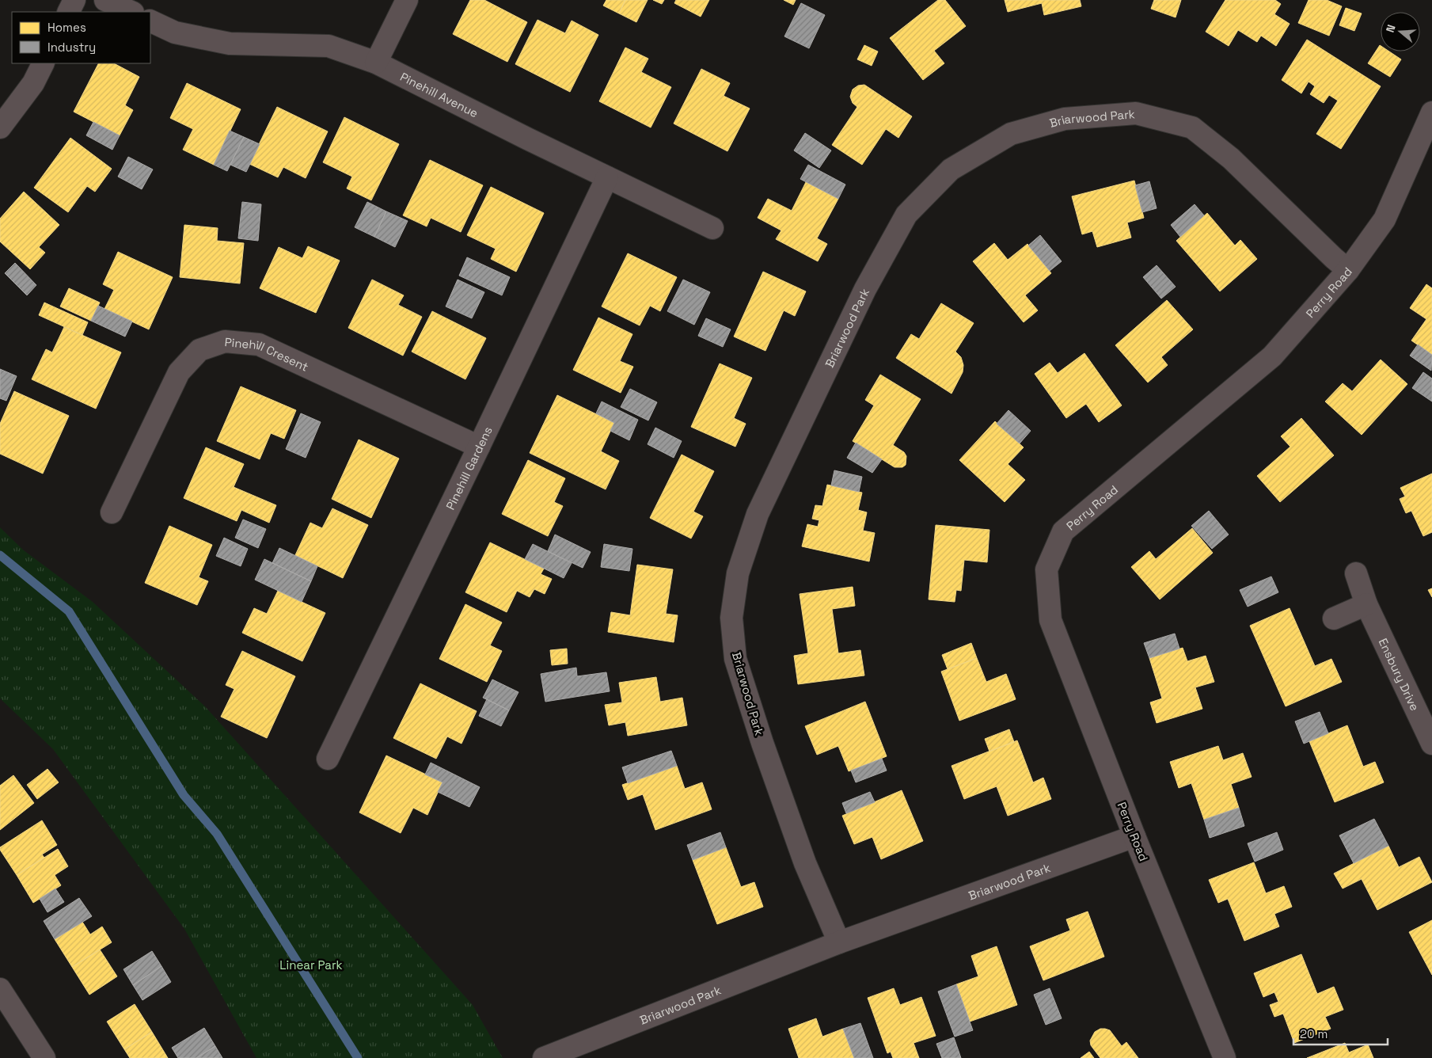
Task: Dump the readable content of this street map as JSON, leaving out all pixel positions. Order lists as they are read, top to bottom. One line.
{"streets":{"street":["Pinehill Avenue","Briarwood Park","Perry Road","Pinehill Cresent","Pinehill Gardens","Ensbury Drive"]},"crossings":[["Pinehill Avenue","Pinehill Gardens"],["Briarwood Park","Perry Road"],["Pinehill Cresent","Pinehill Gardens"]],"parks":["Linear Park"],"legend":["Homes","Industry"],"scale_bar":"20 m","north":"left"}
